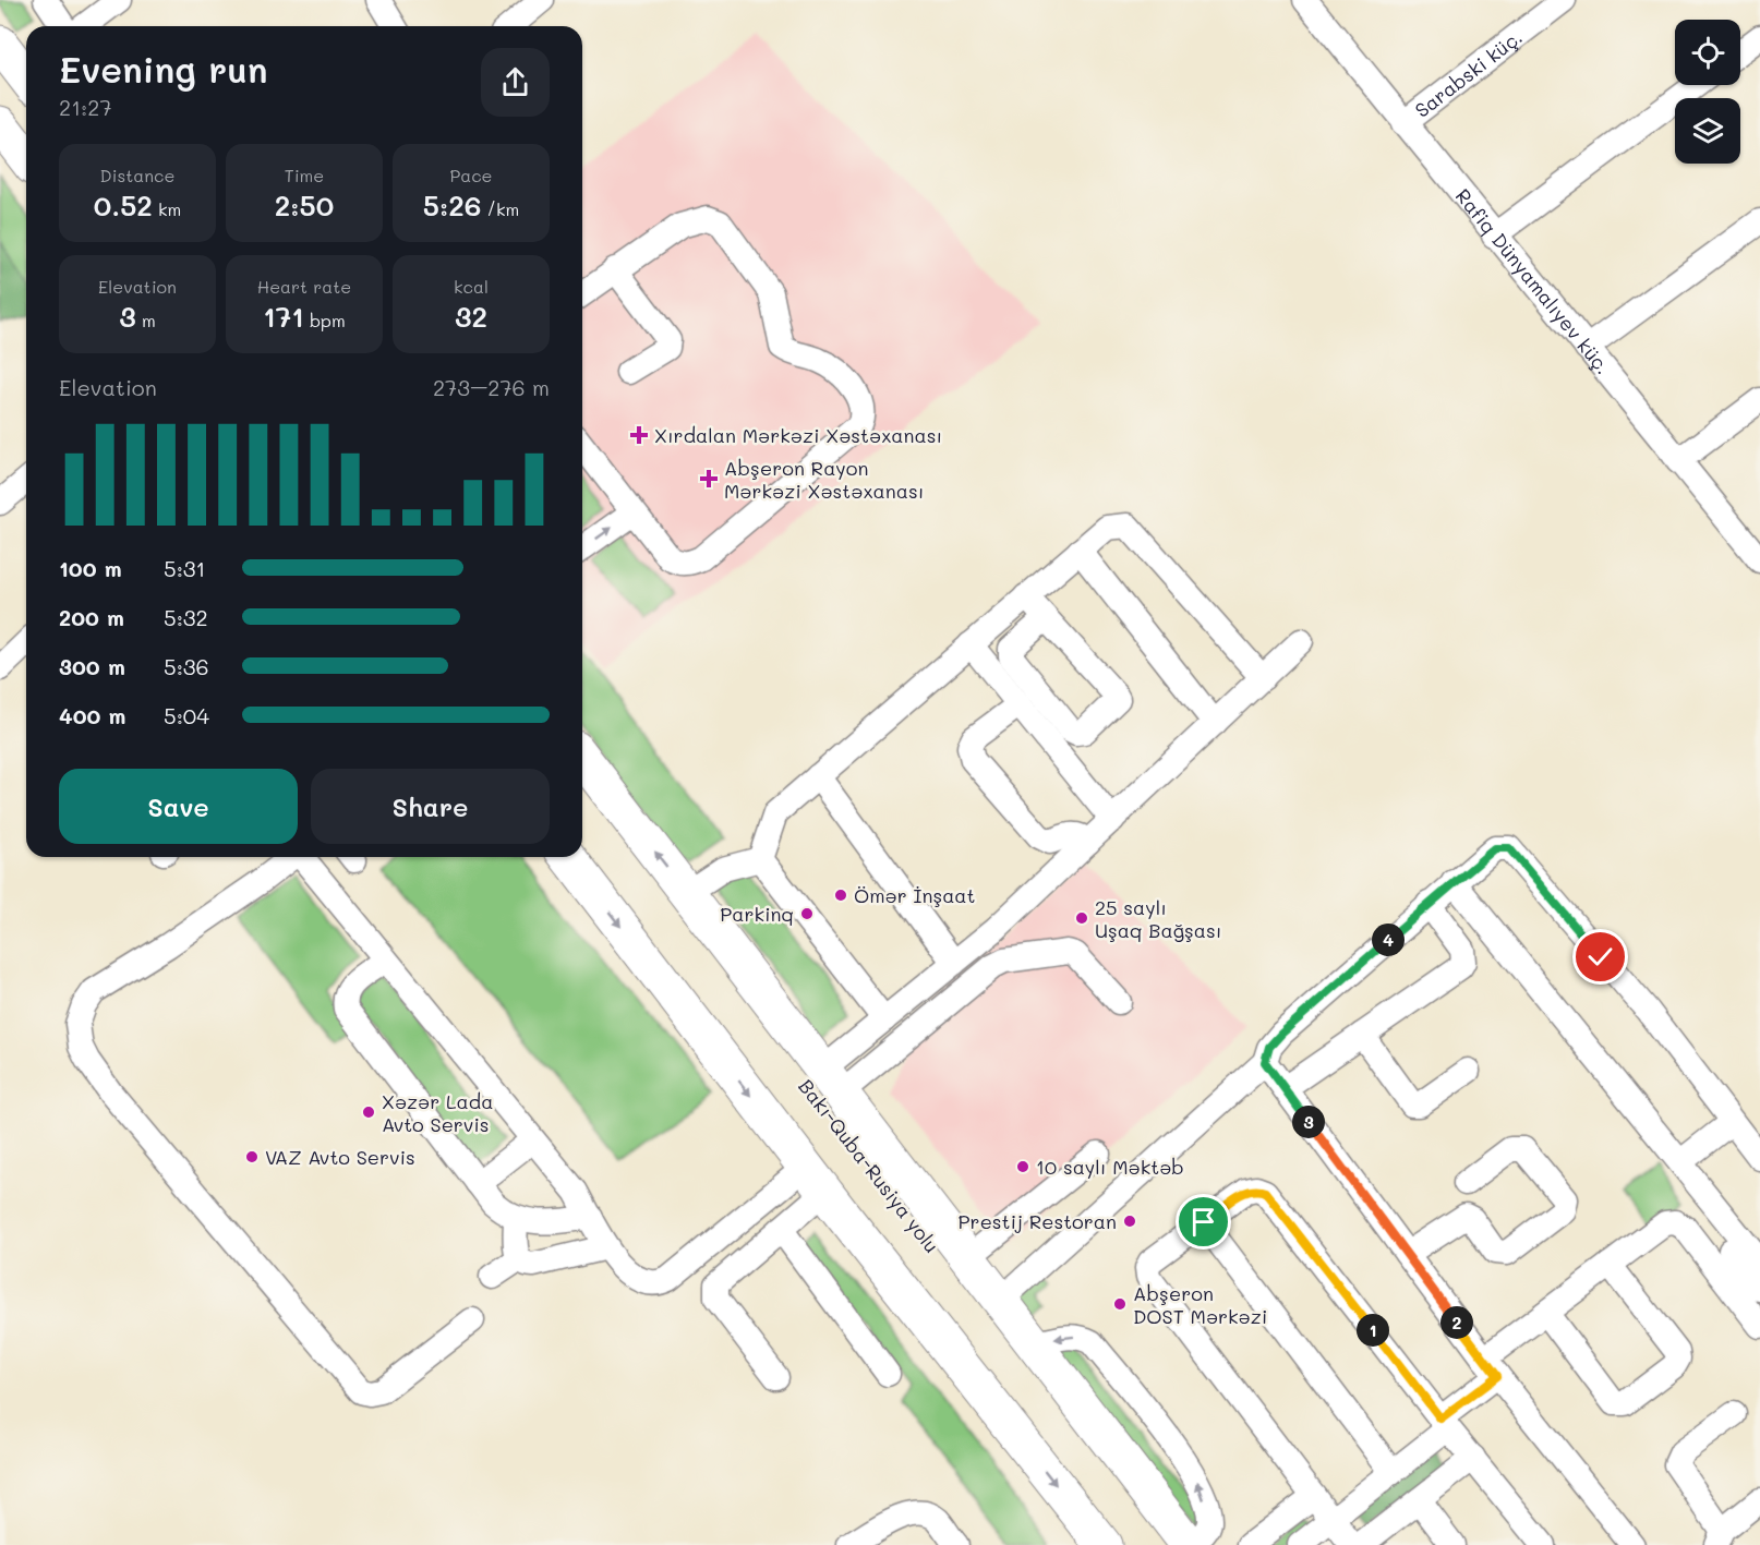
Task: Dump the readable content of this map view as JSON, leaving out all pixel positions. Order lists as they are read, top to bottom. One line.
{"streets":{"highway":["Bakı-Quba-Rusiya yolu"],"street":["Sarabski küç.","Rafiq Dünyamalıyev küç."]},"crossings":[["Sarabski küç.","Rafiq Dünyamalıyev küç."]],"places":{"health":["Xırdalan Mərkəzi Xəstəxanası","Abşeron Rayon Mərkəzi Xəstəxanası"],"other":["Ömər İnşaat","Parkinq","25 saylı Uşaq Bağşası","Xəzər Lada Avto Servis","VAZ Avto Servis","10 saylı Məktəb","Prestij Restoran","Abşeron DOST Mərkəzi"]},"page":{"heading":["Evening run","21:27"],"stats":[["Distance","0.52 km"],["Time","2:50"],["Pace","5:26 /km"],["Elevation","3 m"],["Heart rate","171 bpm"],["kcal","32"]],"chart":["Elevation","273–276 m"],"list":[{"name":"100 m","note":"5:31"},{"name":"200 m","note":"5:32"},{"name":"300 m","note":"5:36"},{"name":"400 m","note":"5:04"}],"buttons":["Save","Share"],"pins":["4","3","2","1"]}}
